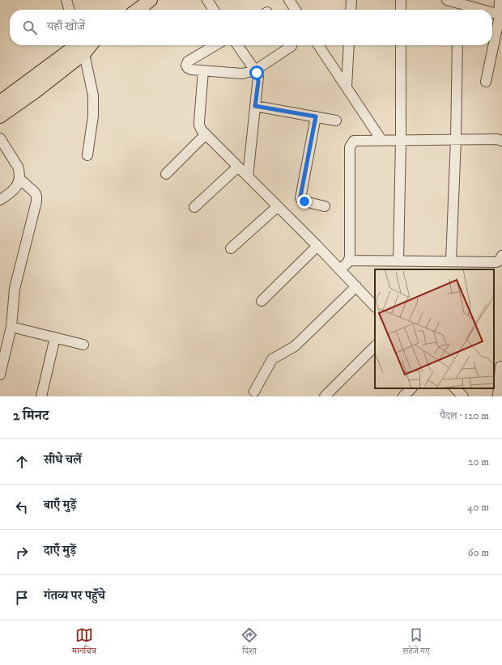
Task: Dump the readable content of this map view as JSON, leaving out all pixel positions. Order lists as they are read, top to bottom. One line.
{"page":{"search":"यहाँ खोजें","heading":["2 मिनट","पैदल · 120 m"],"list":[["सीधे चलें","20 m"],["बाएँ मुड़ें","40 m"],["दाएँ मुड़ें","60 m"],"गंतव्य पर पहुँचे"],"nav":["मानचित्र","दिशा","सहेजे गए"]}}
